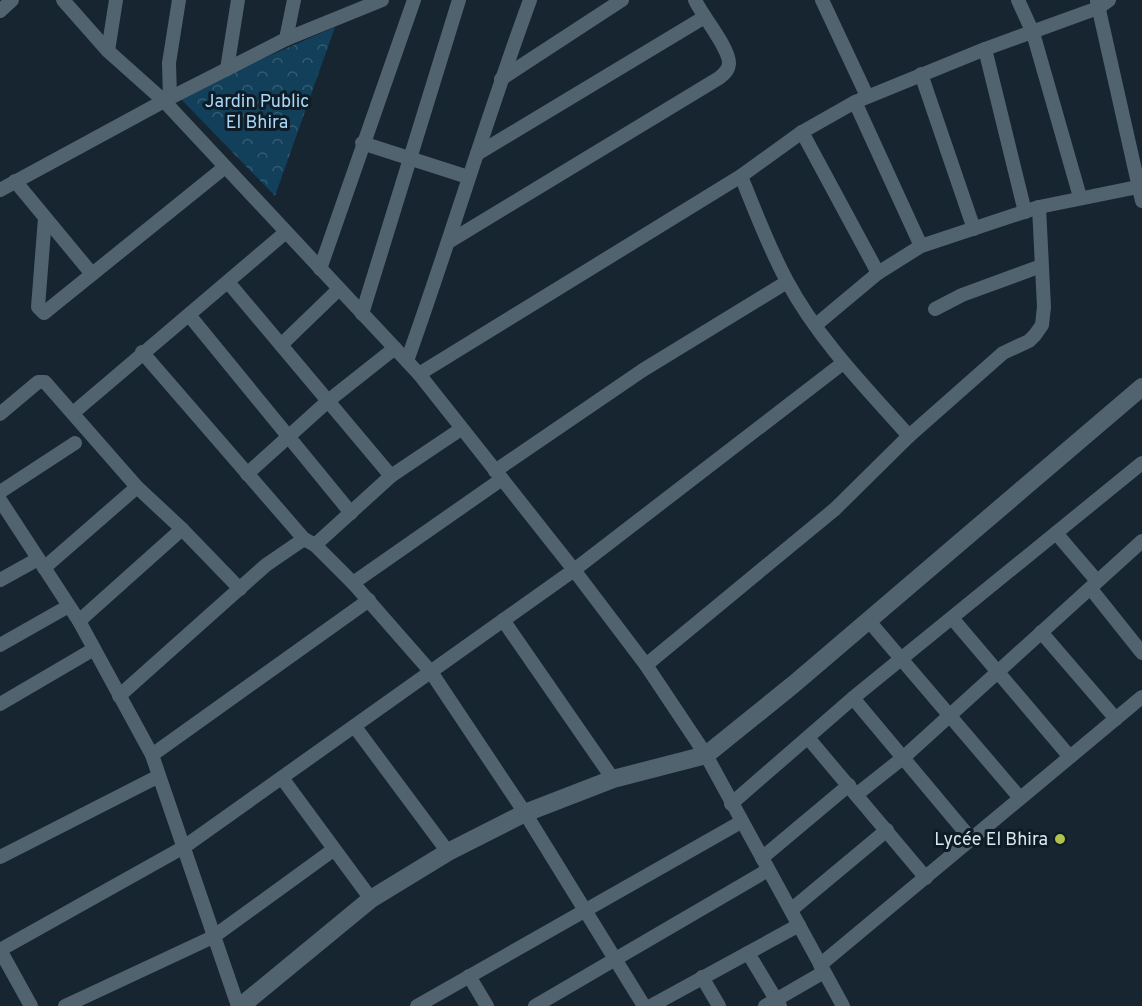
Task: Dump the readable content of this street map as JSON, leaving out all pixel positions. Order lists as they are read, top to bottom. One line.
{"parks":["Jardin Public El Bhira"],"places":["Lycée El Bhira"]}
